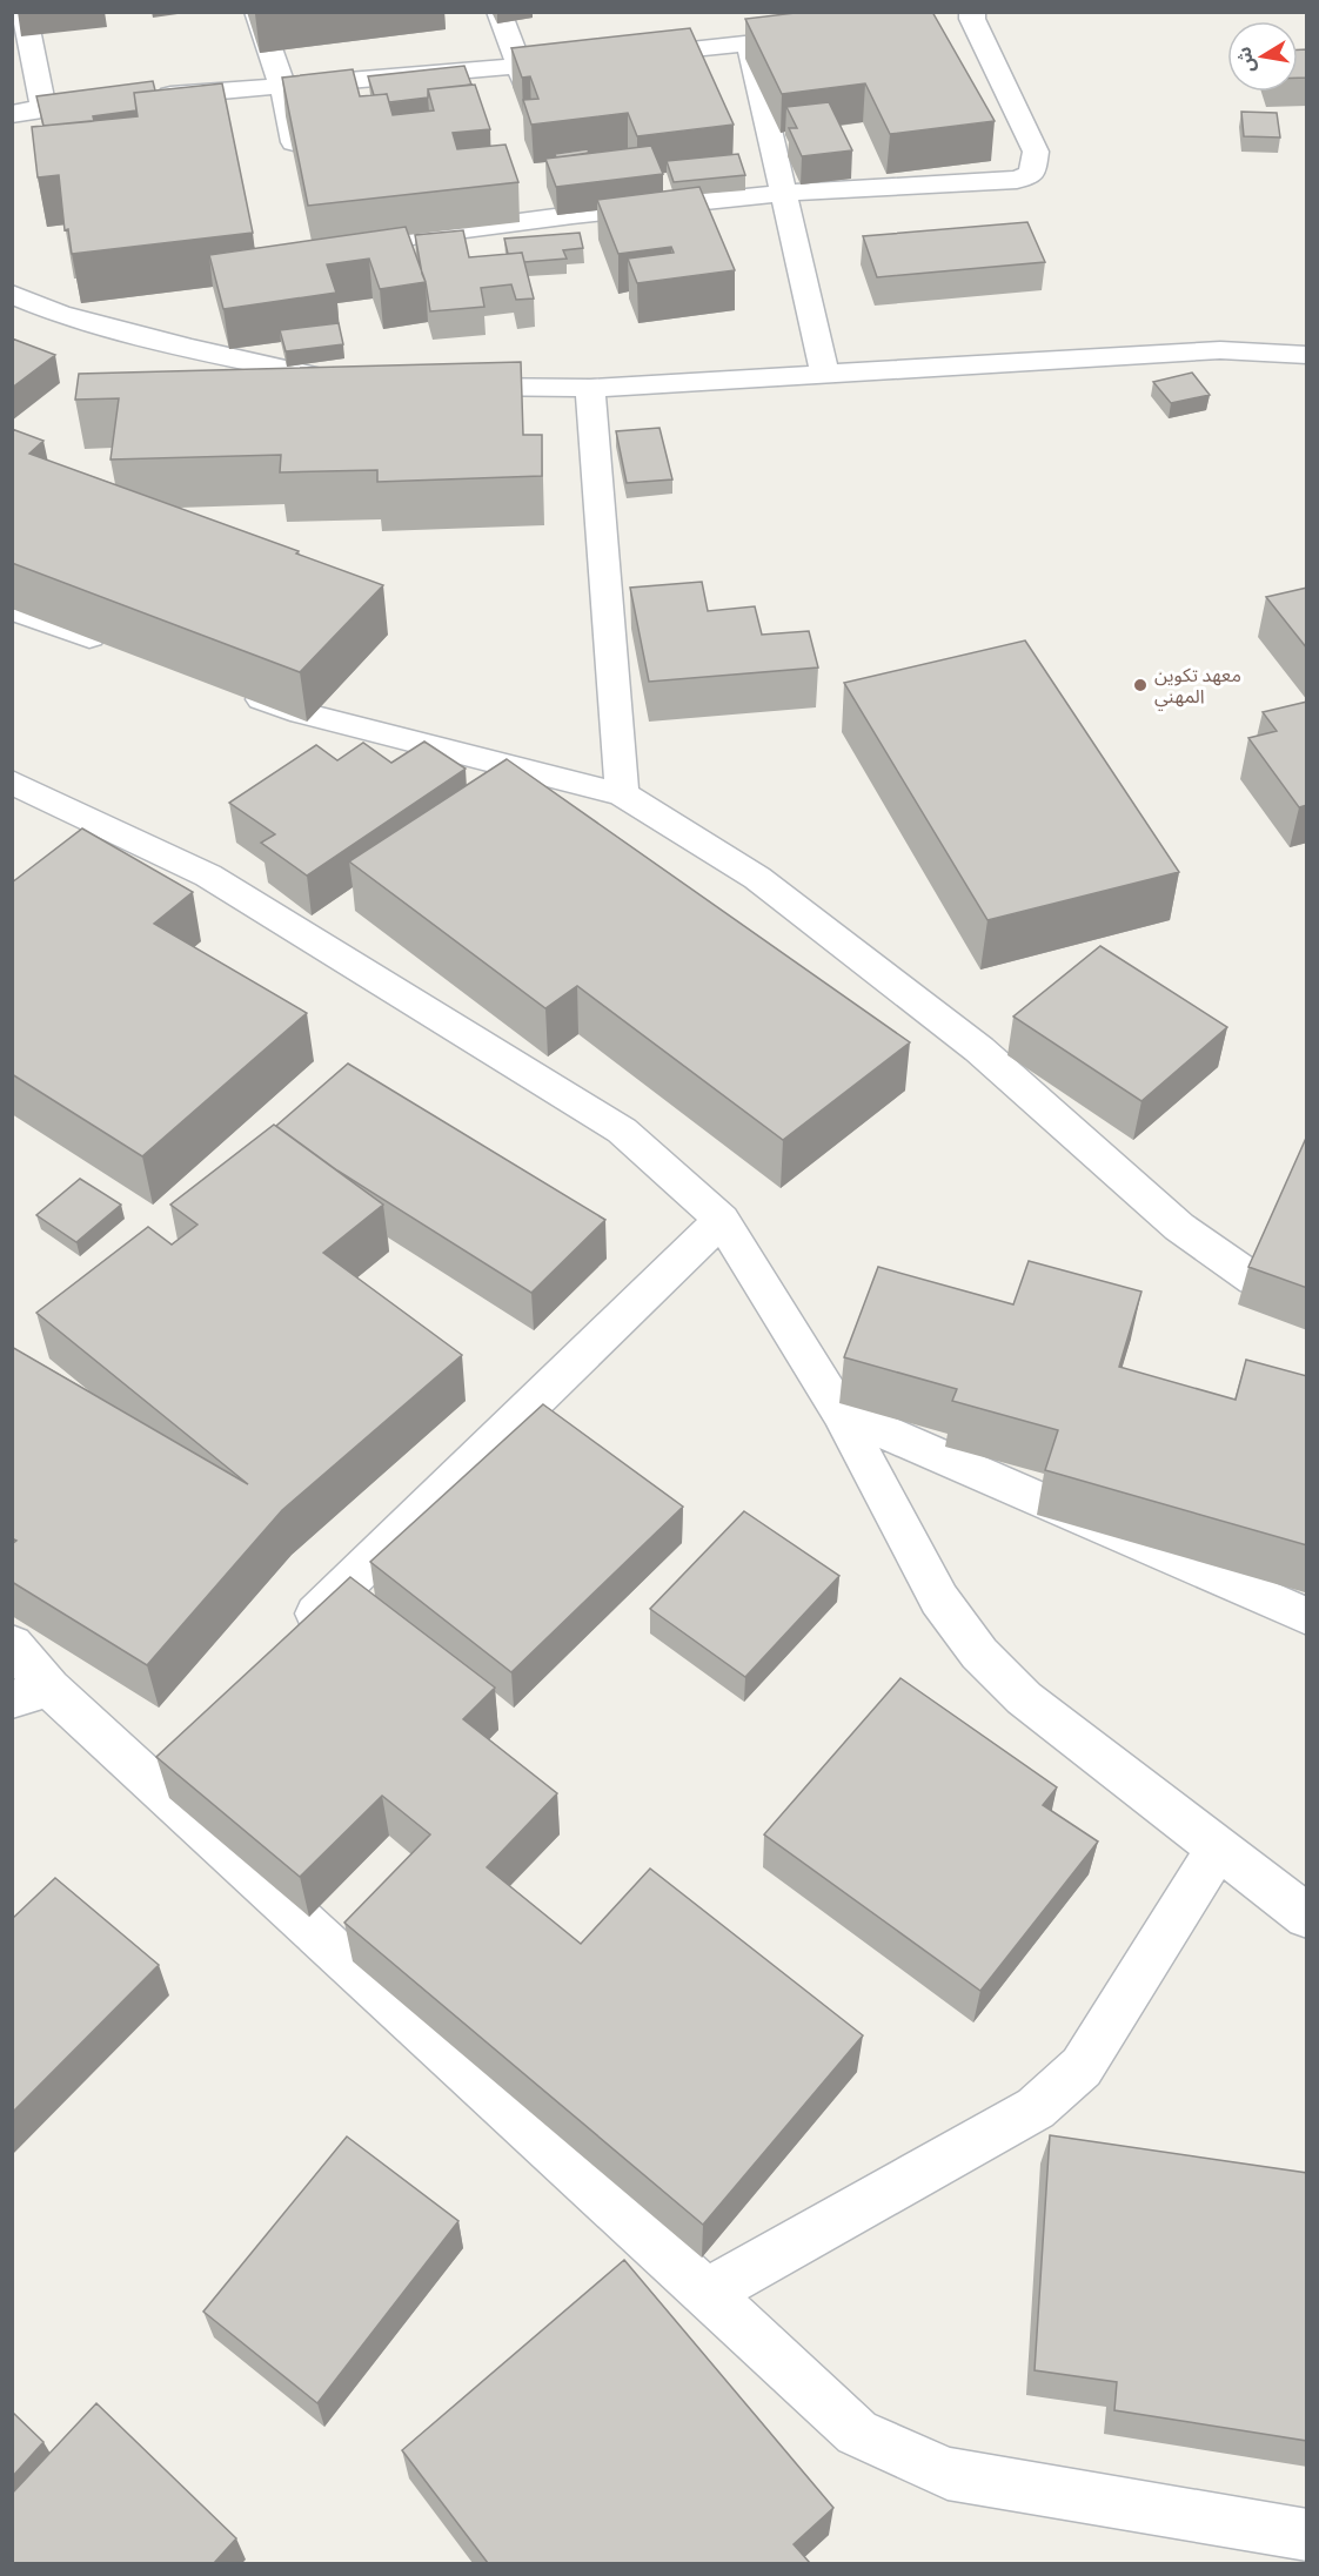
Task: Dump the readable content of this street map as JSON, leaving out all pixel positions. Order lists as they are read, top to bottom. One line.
{"places":["معهد تكوين المهني"],"north":"left"}
